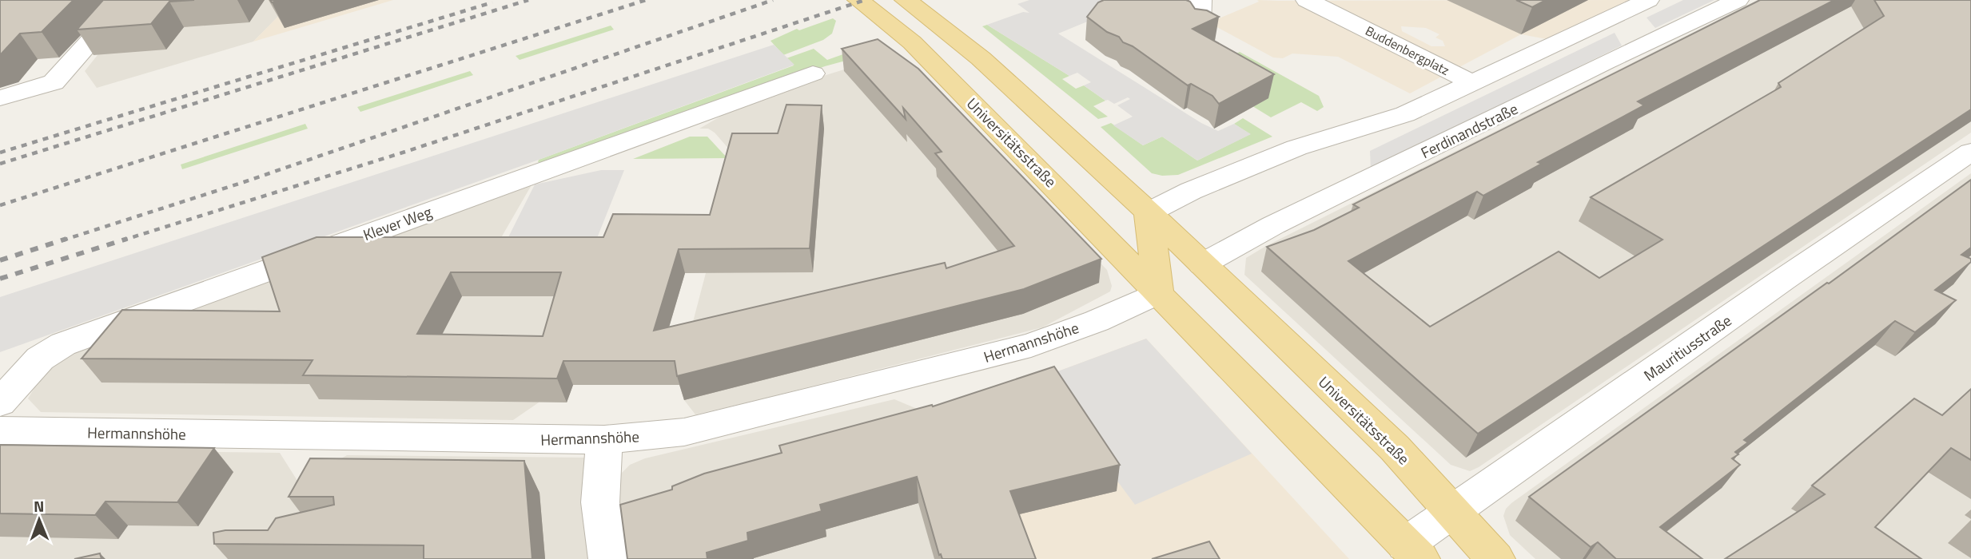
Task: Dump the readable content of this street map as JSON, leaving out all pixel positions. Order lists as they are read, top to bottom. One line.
{"streets":{"main road":["Universitätsstraße"],"street":["Buddenbergplatz","Ferdinandstraße","Klever Weg","Hermannshöhe","Mauritiusstraße"]},"crossings":[["Ferdinandstraße","Universitätsstraße"],["Universitätsstraße","Hermannshöhe"],["Universitätsstraße","Mauritiusstraße"]],"north":"top"}
